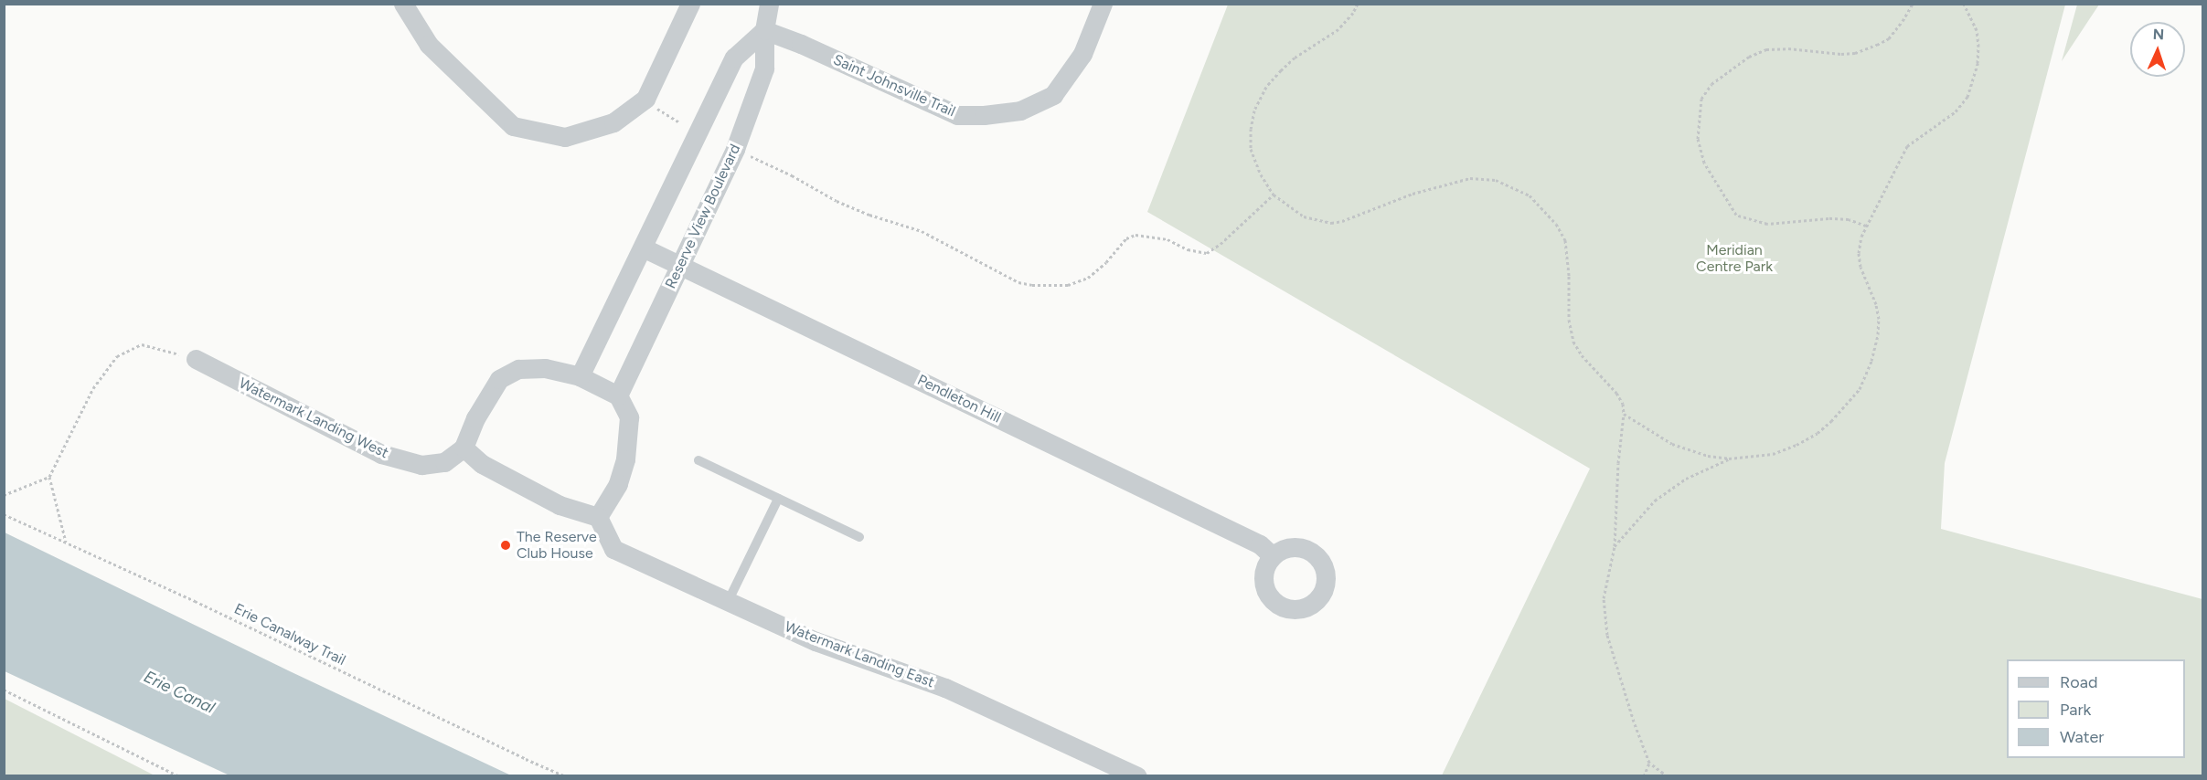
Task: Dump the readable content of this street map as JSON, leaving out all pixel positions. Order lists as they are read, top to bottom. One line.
{"streets":{"street":["Saint Johnsville Trail","Reserve View Boulevard","Pendleton Hill","Watermark Landing West","Watermark Landing East"],"path":["Erie Canalway Trail"]},"crossings":[["Saint Johnsville Trail","Reserve View Boulevard"],["Reserve View Boulevard","Pendleton Hill"],["Reserve View Boulevard","Watermark Landing West"],["Reserve View Boulevard","Watermark Landing East"],["Watermark Landing West","Watermark Landing East"]],"water":["Erie Canal"],"parks":["Meridian Centre Park"],"places":["The Reserve Club House"],"legend":["Road","Park","Water"],"north":"top"}
